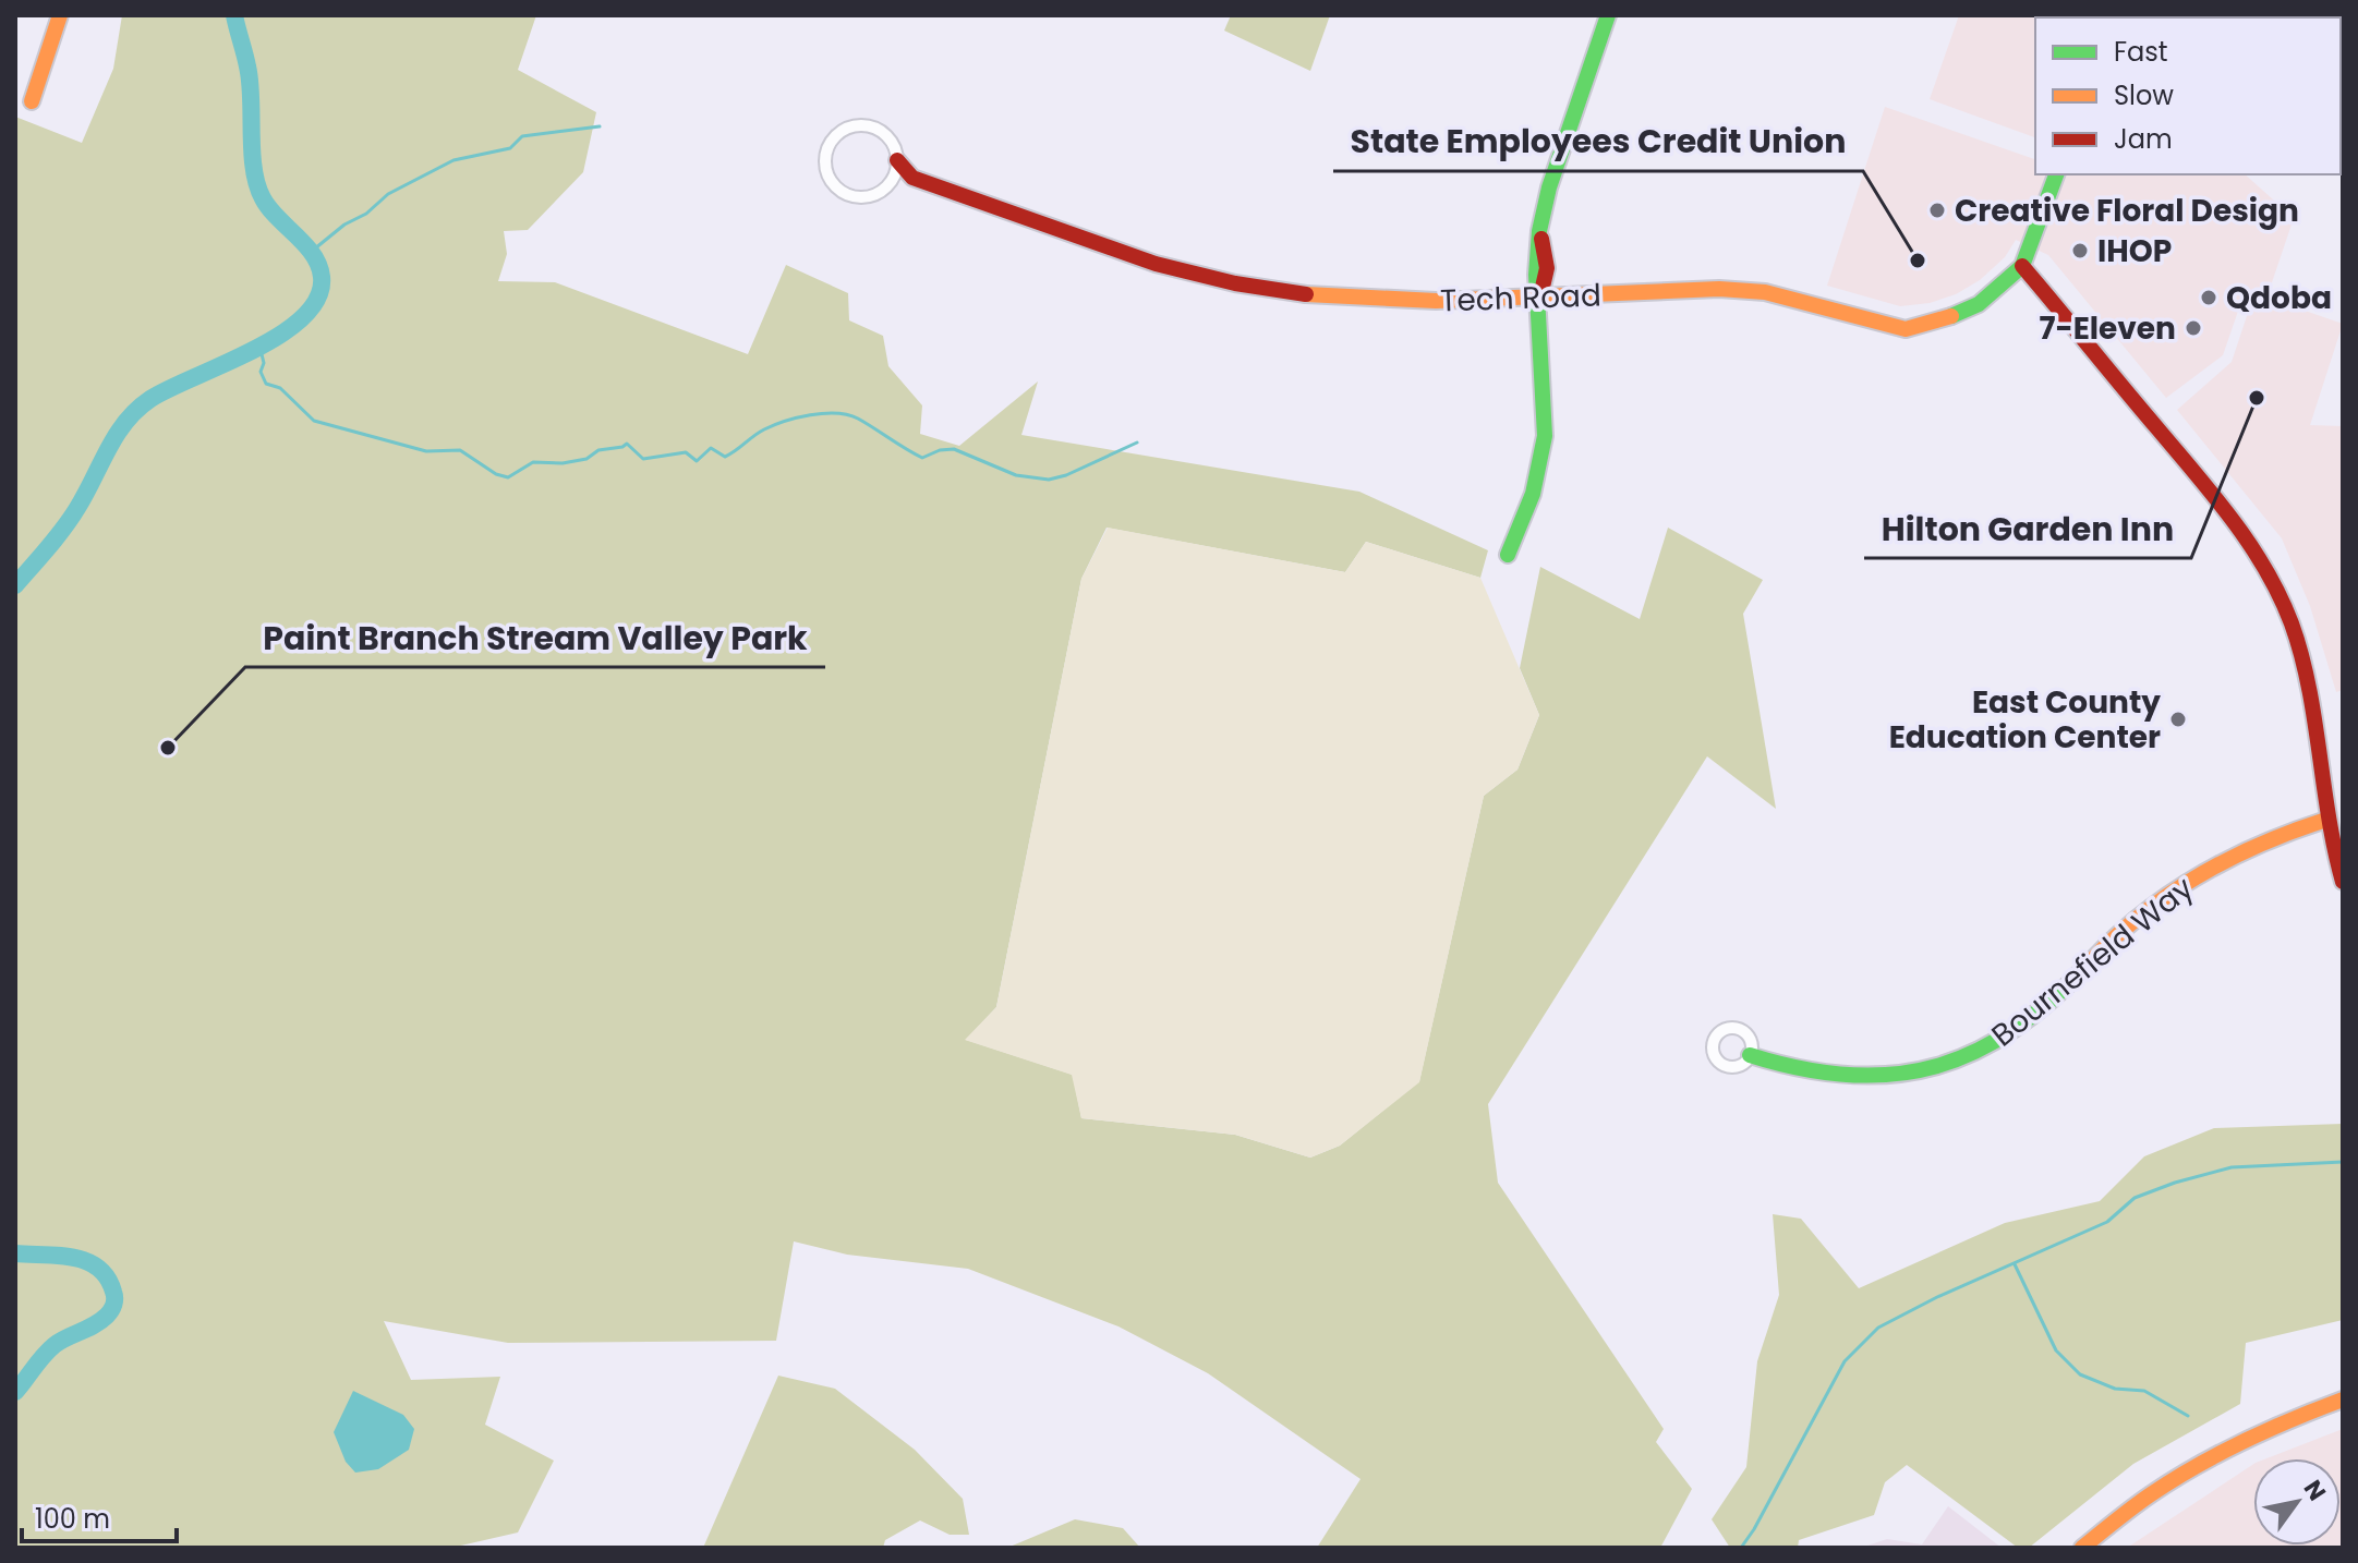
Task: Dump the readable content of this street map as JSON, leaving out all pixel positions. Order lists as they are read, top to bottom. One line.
{"streets":{"street":["Tech Road","Bournefield Way"]},"places":["Creative Floral Design","IHOP","State Employees Credit Union","Qdoba","7-Eleven","Hilton Garden Inn","East County Education Center","Paint Branch Stream Valley Park"],"legend":["Fast","Slow","Jam"],"scale_bar":"100 m","north":"top right"}
